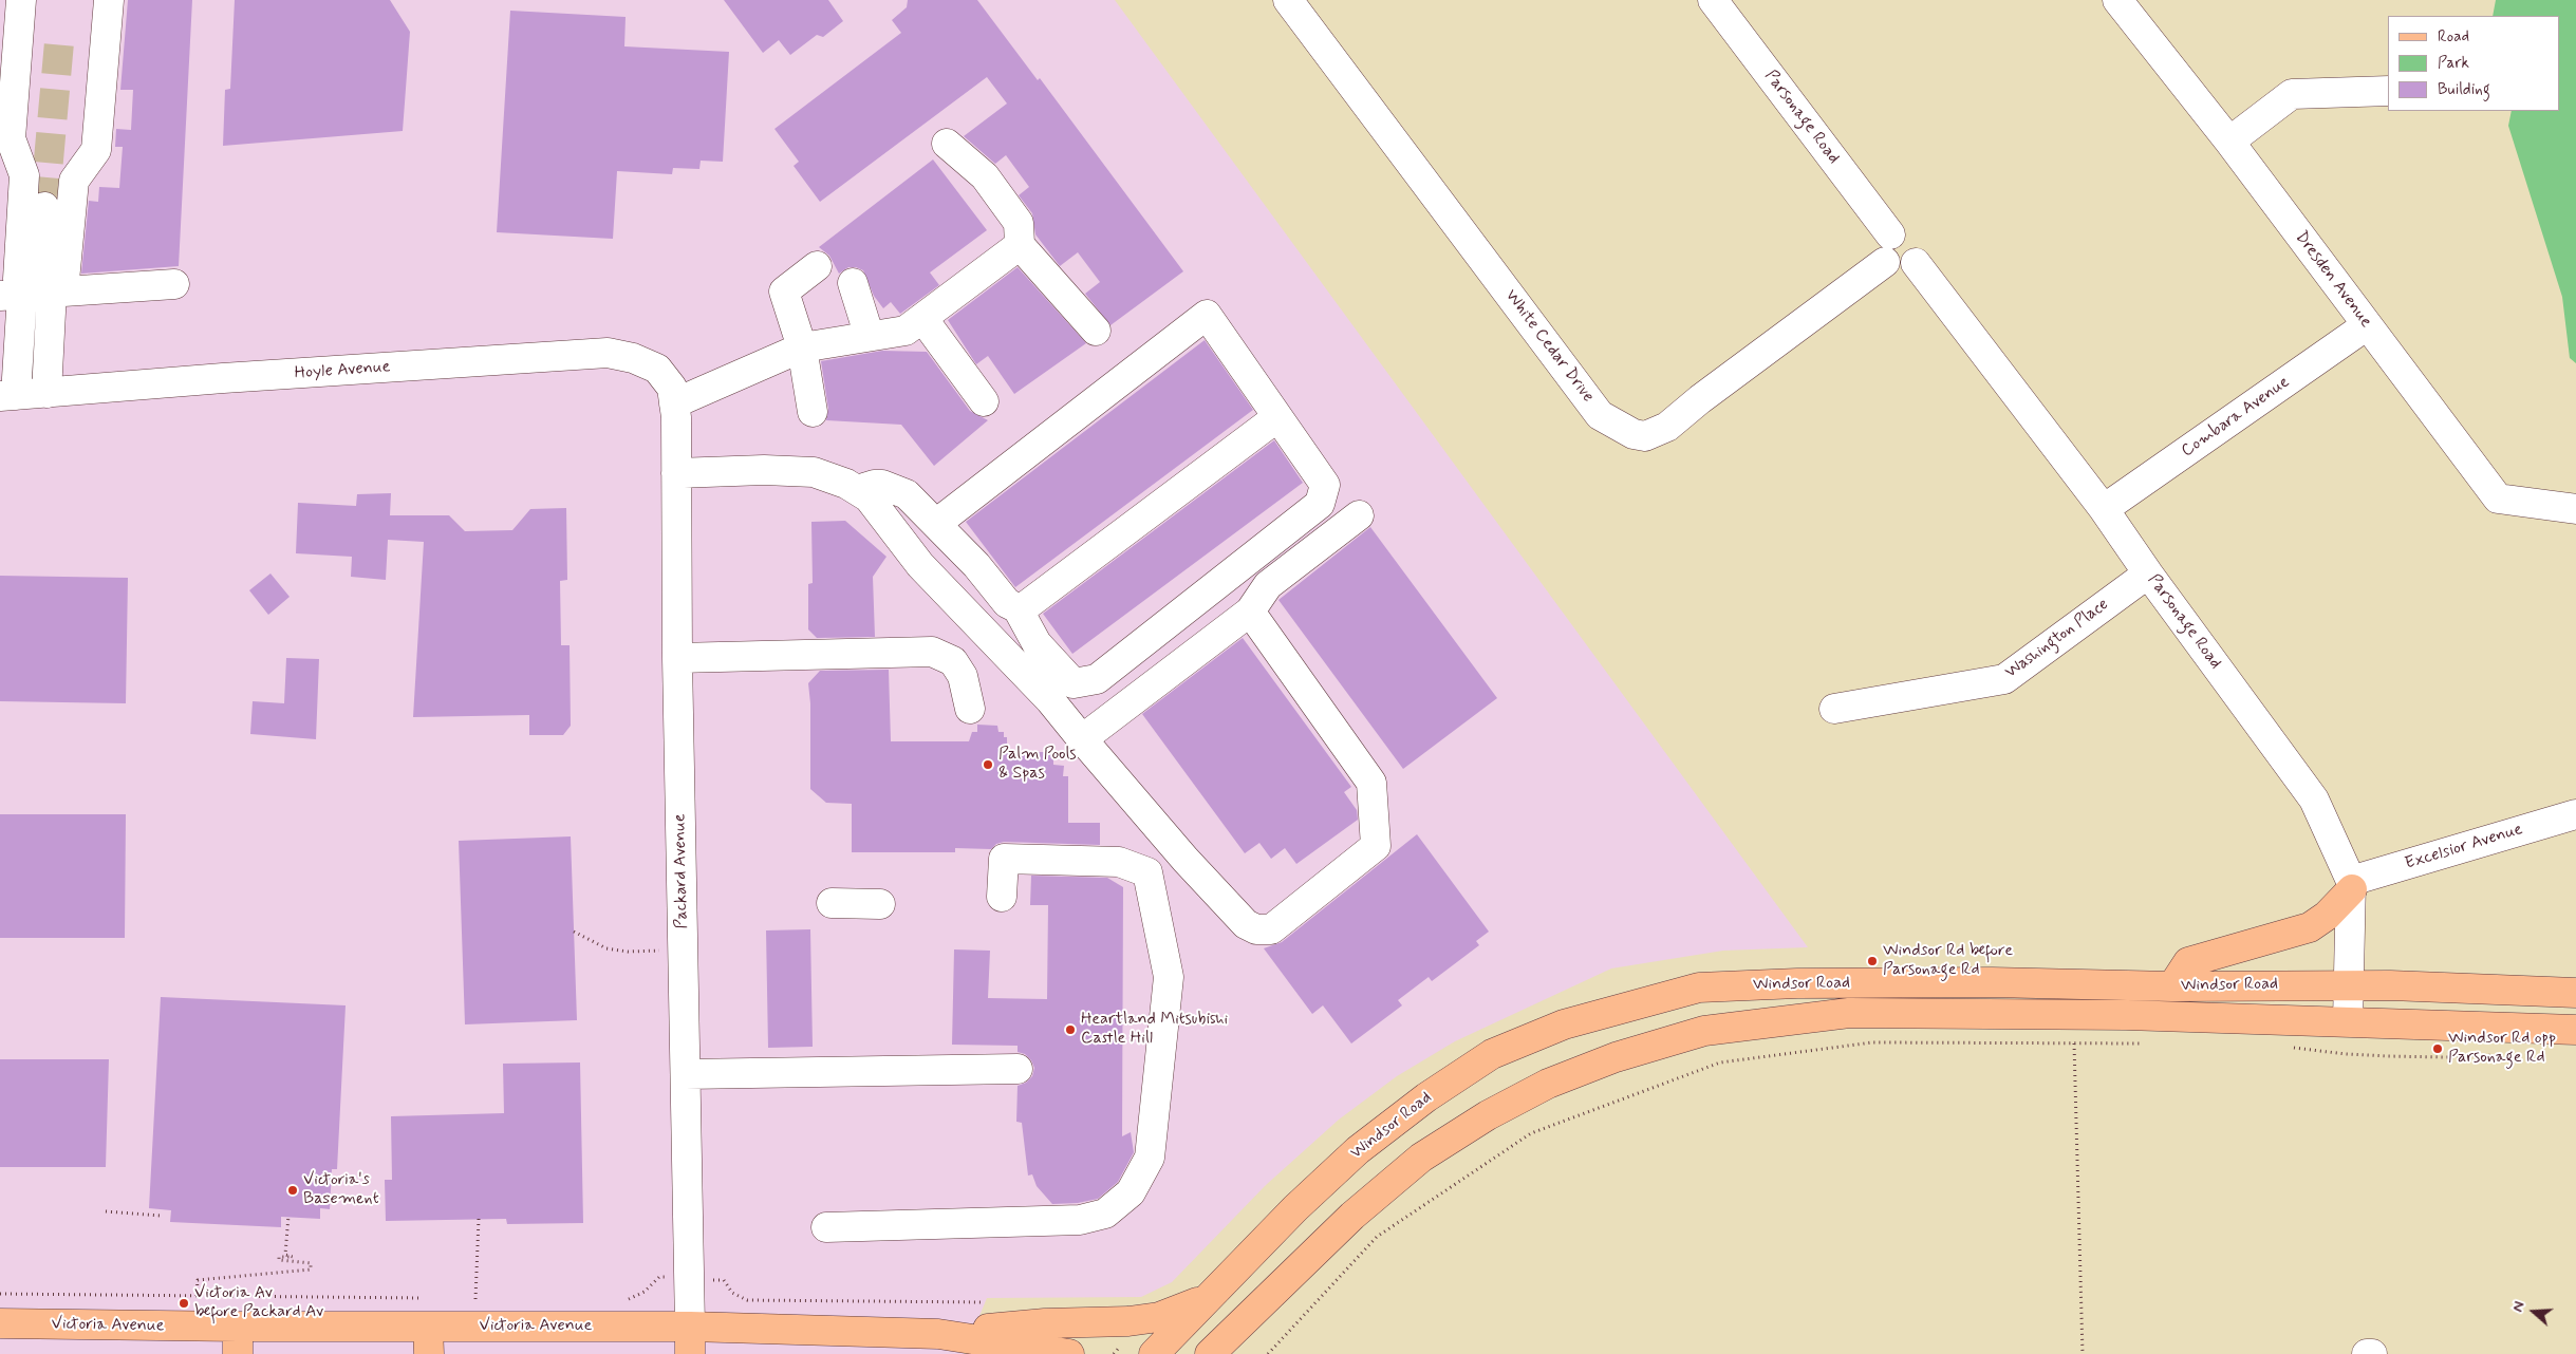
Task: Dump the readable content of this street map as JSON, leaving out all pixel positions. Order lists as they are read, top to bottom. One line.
{"streets":{"main road":["Windsor Road","Victoria Avenue"],"street":["Parsonage Road","Dresden Avenue","White Cedar Drive","Hoyle Avenue","Combara Avenue","Washington Place","Excelsior Avenue","Packard Avenue"]},"crossings":[["Parsonage Road","White Cedar Drive"],["Parsonage Road","Combara Avenue"],["Parsonage Road","Washington Place"],["Parsonage Road","Excelsior Avenue"],["Parsonage Road","Windsor Road"],["Dresden Avenue","Combara Avenue"],["Hoyle Avenue","Packard Avenue"],["Packard Avenue","Victoria Avenue"]],"places":["Palm Pools & Spas","Windsor Rd before Parsonage Rd","Heartland Mitsubishi Castle Hill","Windsor Rd opp Parsonage Rd","Victoria's Basement","Victoria Av before Packard Av"],"legend":["Road","Park","Building"],"north":"left"}
